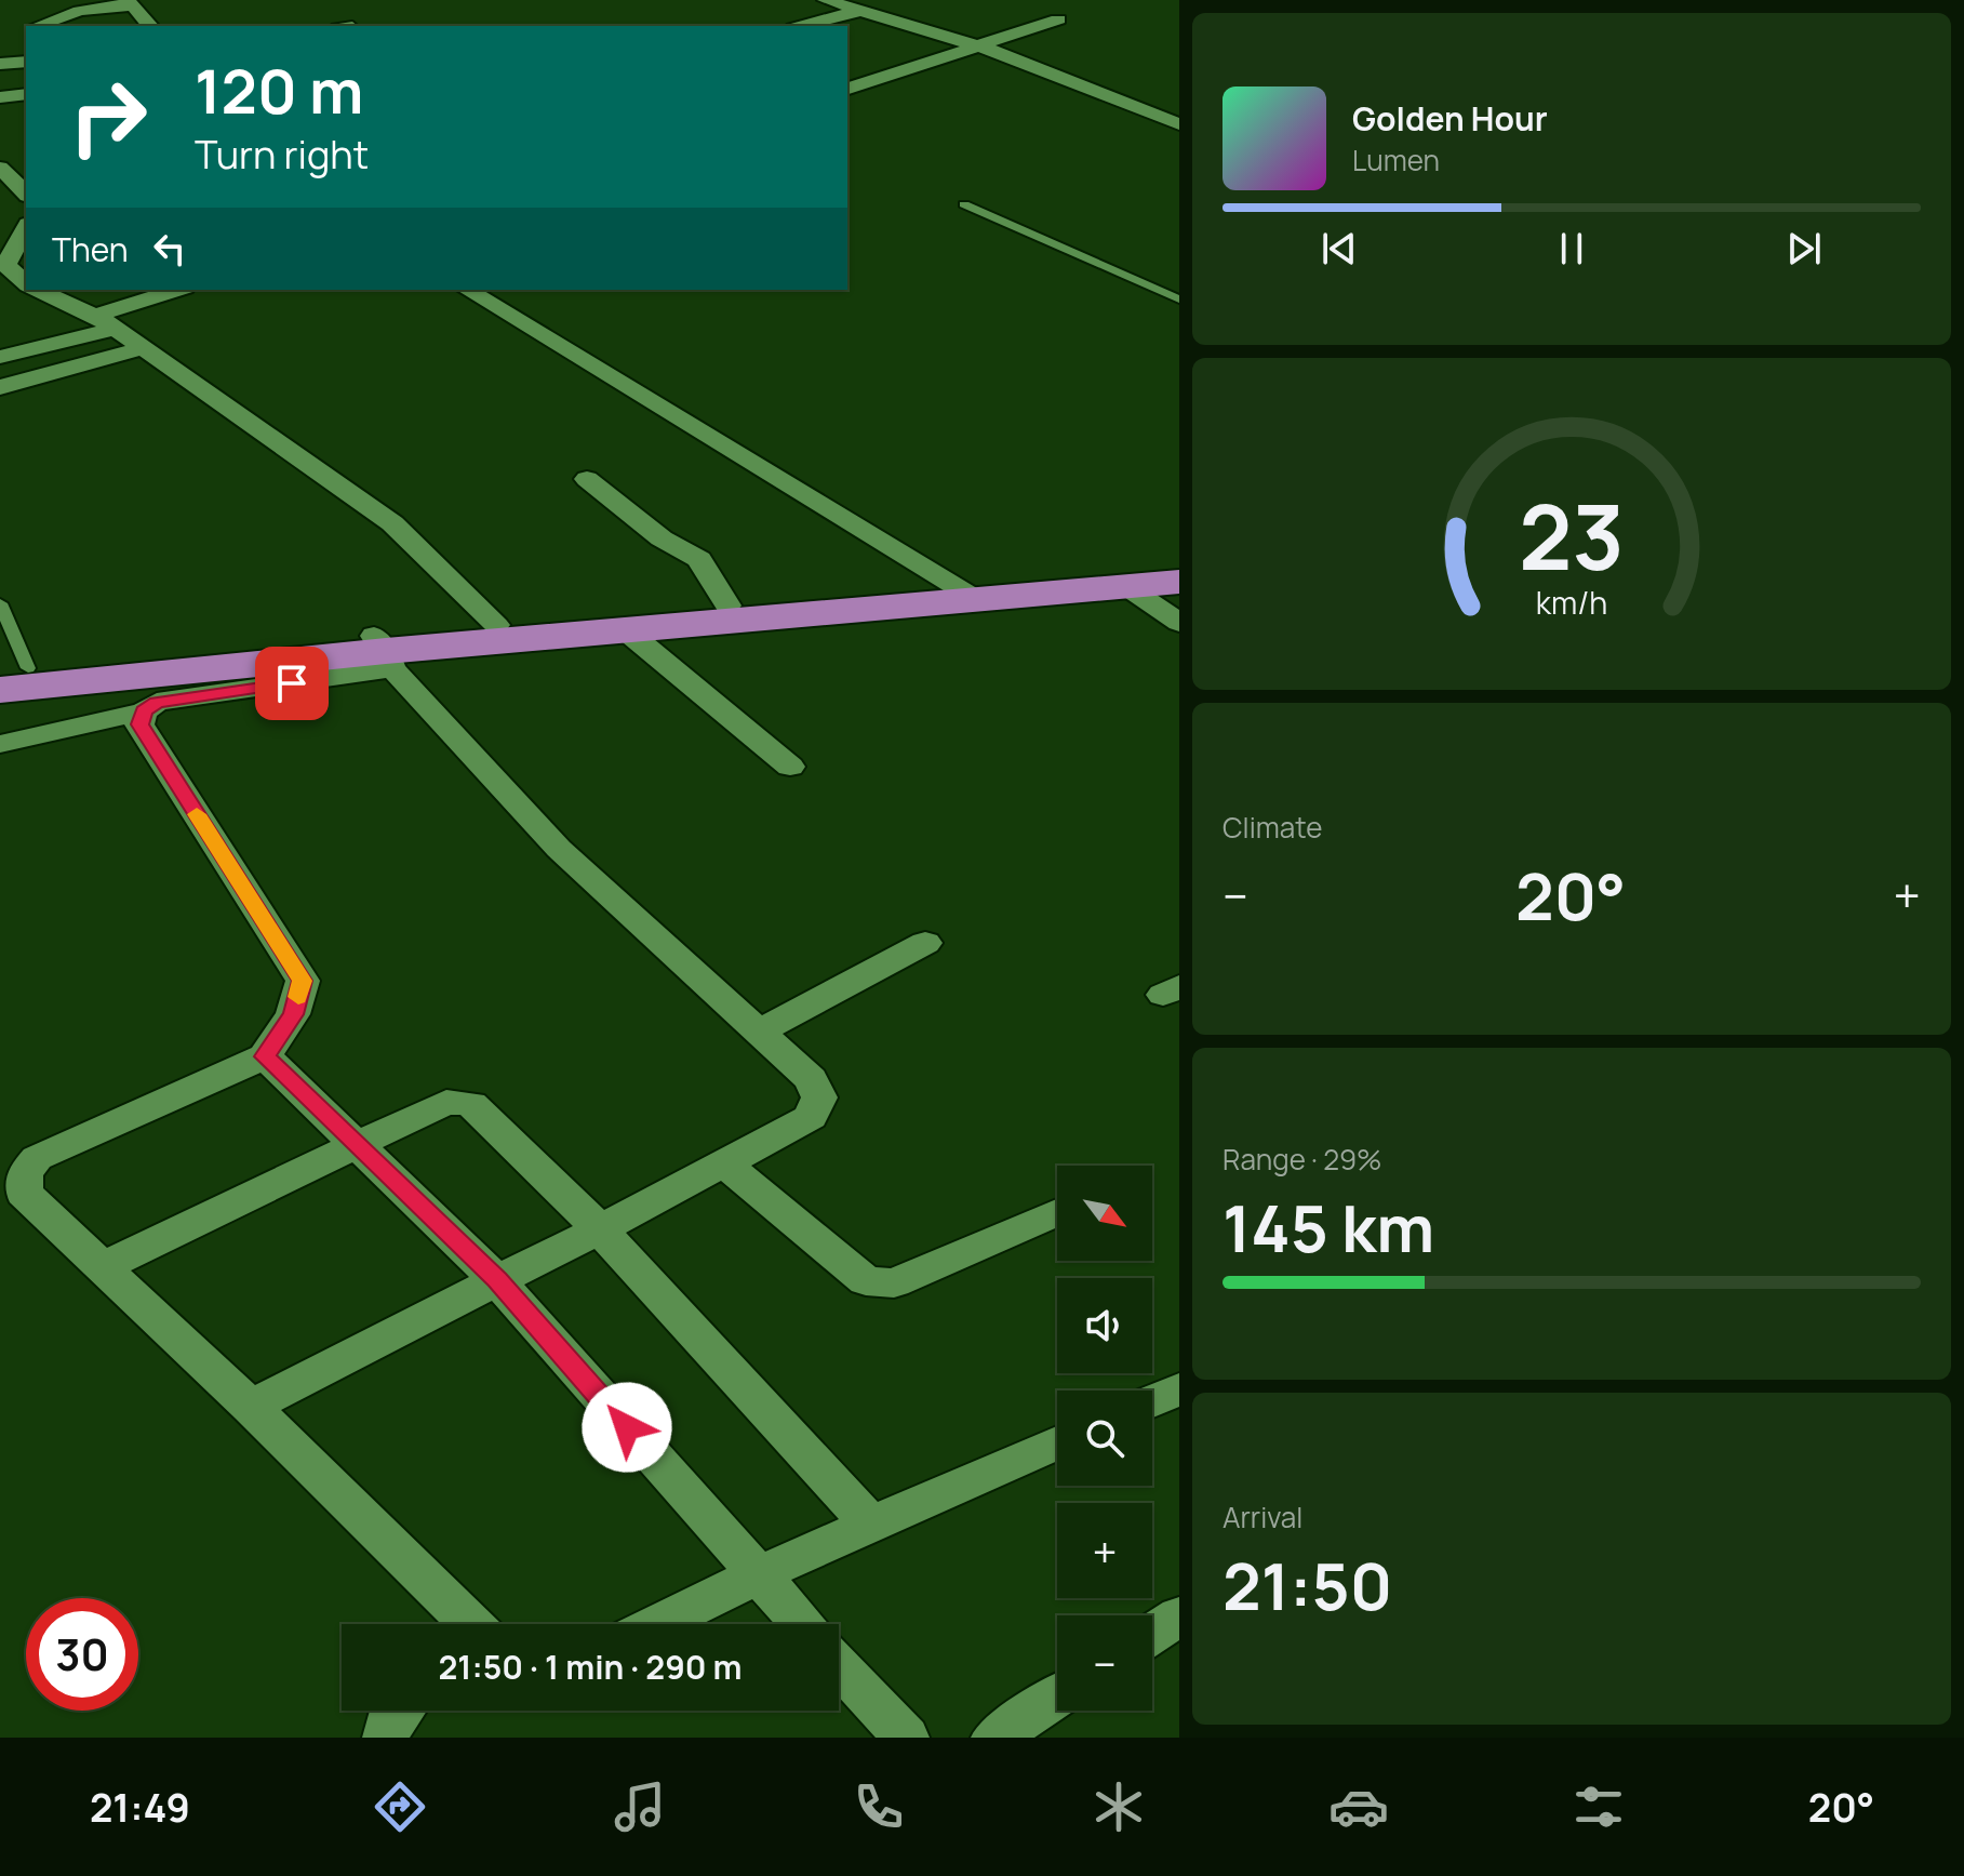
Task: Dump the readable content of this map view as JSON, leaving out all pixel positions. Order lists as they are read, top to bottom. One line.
{"north":"bottom right","page":{"turn":["120 m","Turn right"],"song":["Golden Hour","Lumen"],"then":"Then","tile":["Climate",["Range · 29%","145 km"],["Arrival","21:50"]],"heat":["−","20°","+"],"map_buttons":["+","−"],"limit":"30","trip":"21:50 · 1 min · 290 m","tabs":["21:49","20°"],"gauge":["23","km/h"]}}
